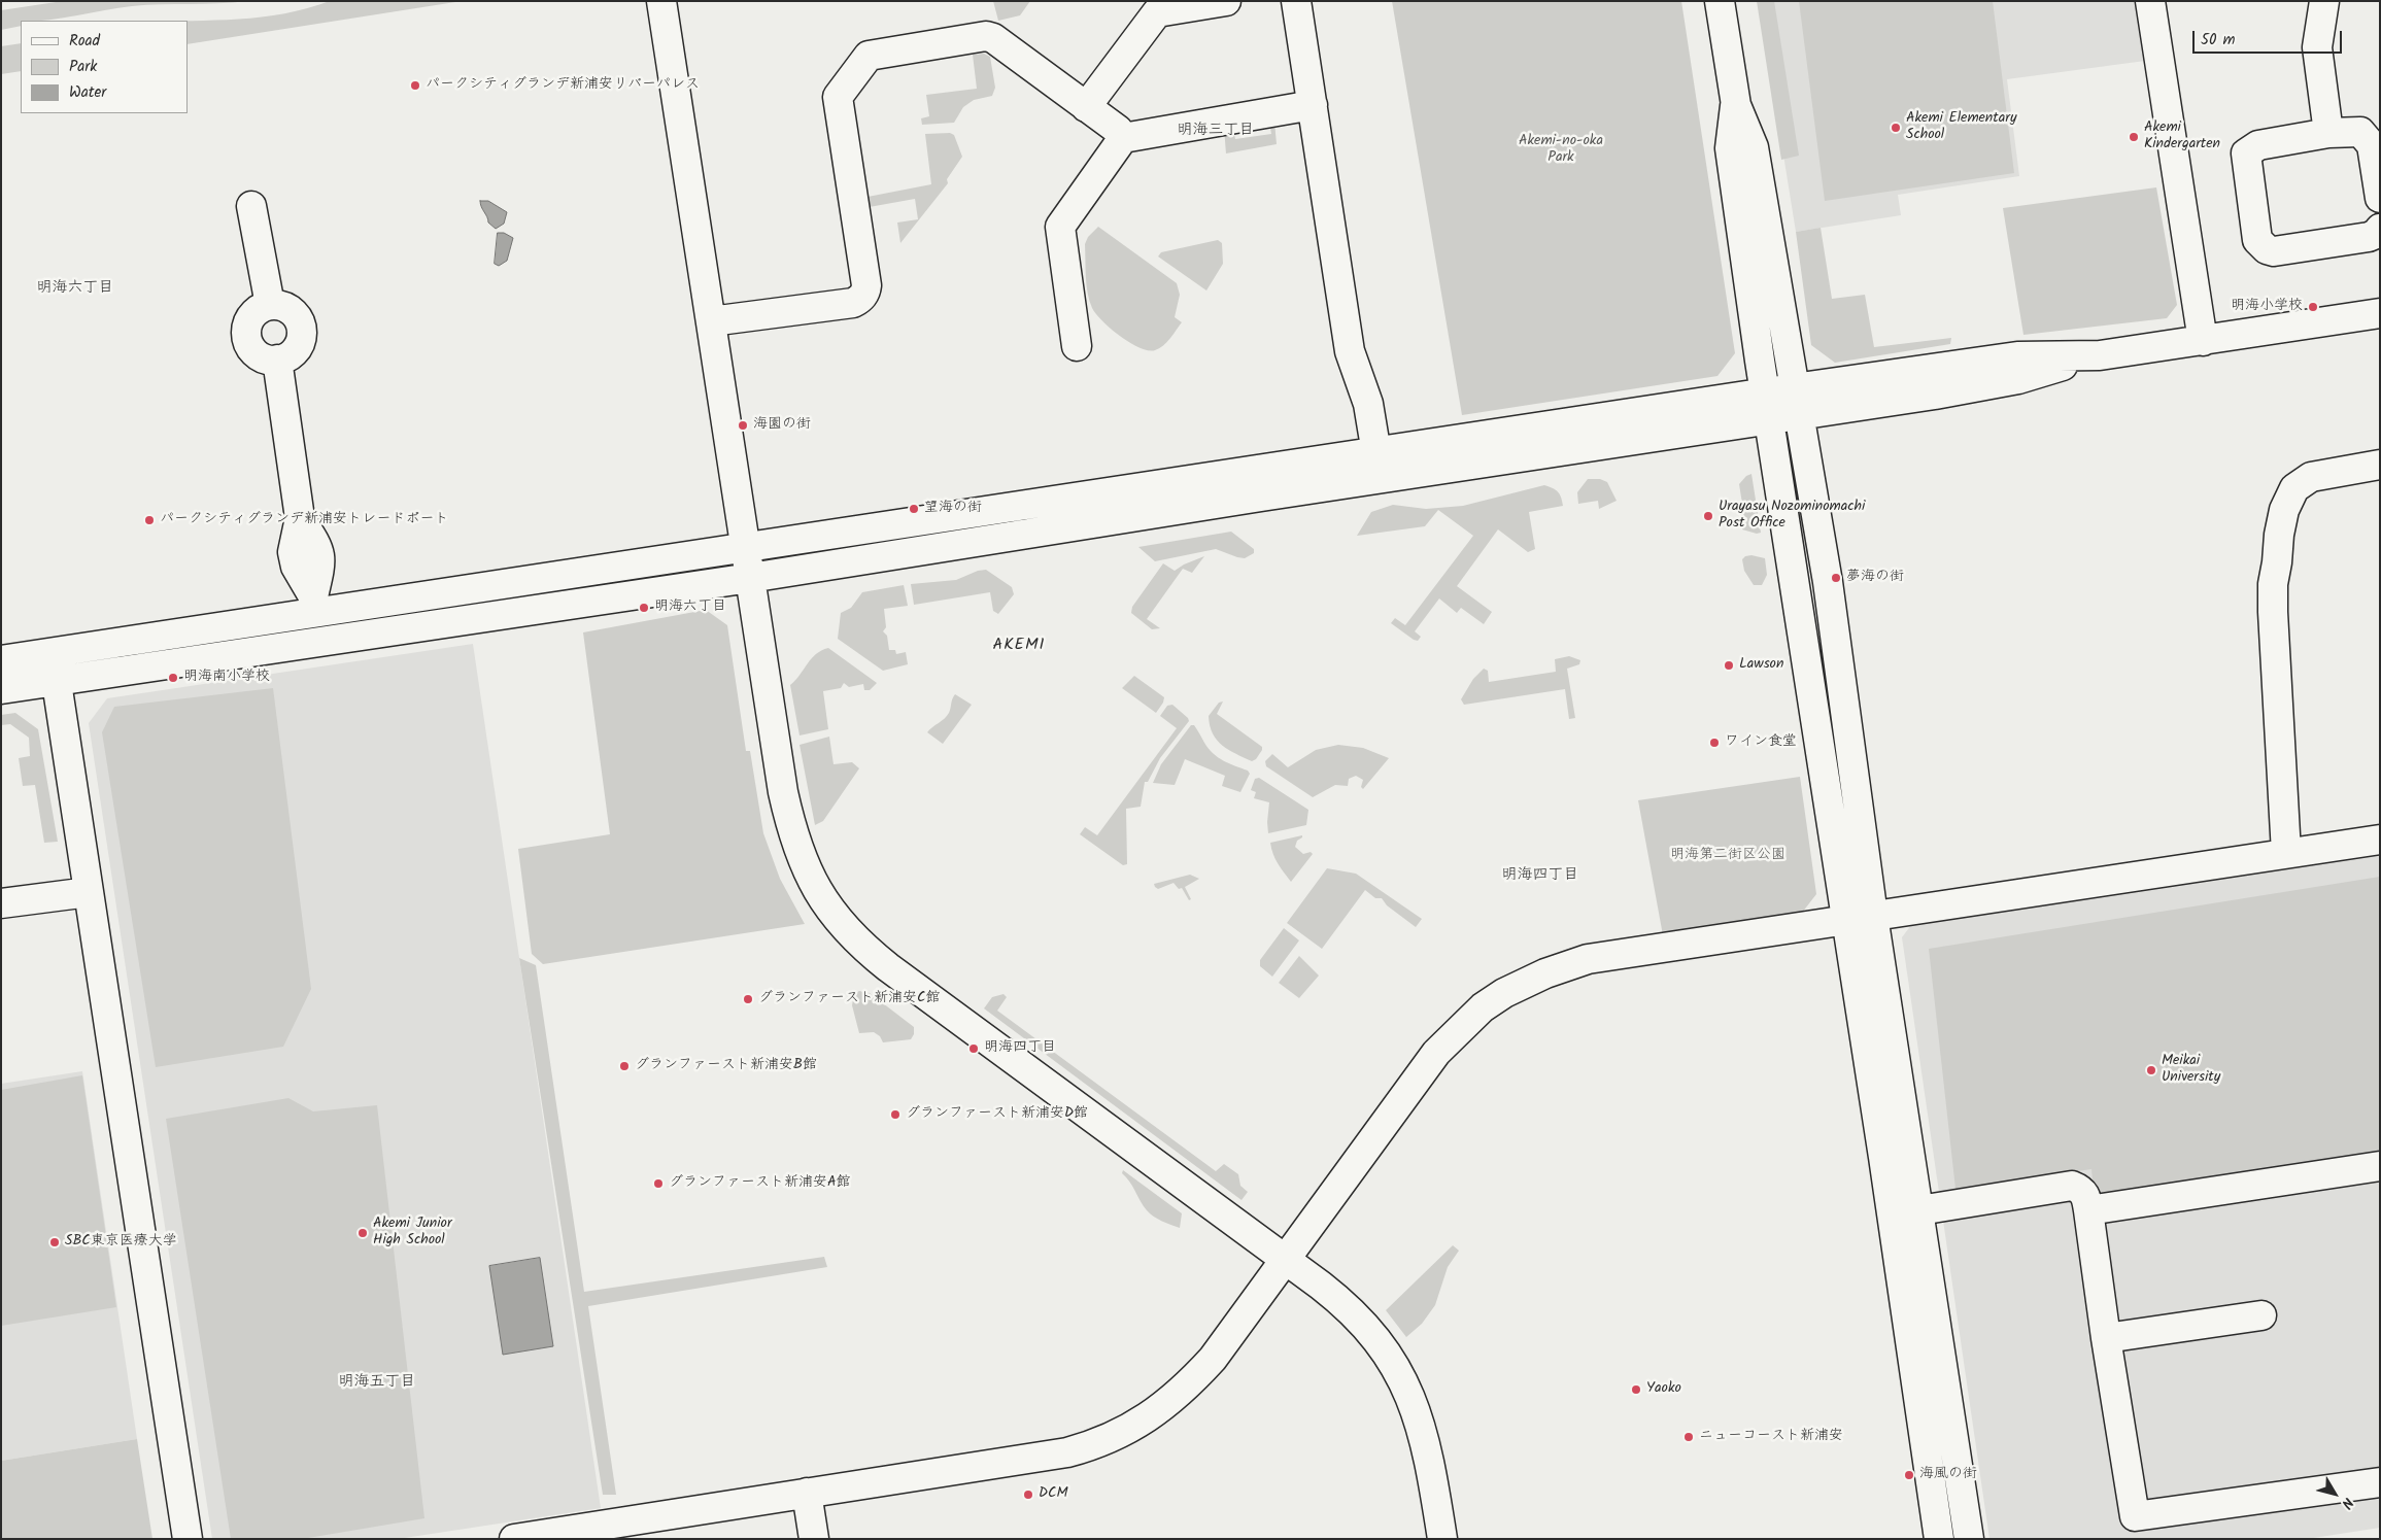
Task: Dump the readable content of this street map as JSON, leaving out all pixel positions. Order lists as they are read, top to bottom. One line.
{"districts":["明海三丁目","明海六丁目","AKEMI","明海四丁目","明海五丁目"],"parks":["Akemi-no-oka Park","明海第二街区公園"],"places":["パークシティグランデ新浦安リバーパレス","Akemi Elementary School","Akemi Kindergarten","明海小学校","海園の街","望海の街","Urayasu Nozominomachi Post Office","パークシティグランデ新浦安トレードポート","夢海の街","明海六丁目","Lawson","明海南小学校","ワイン食堂","グランファースト新浦安C館","明海四丁目","グランファースト新浦安B館","Meikai University","グランファースト新浦安D館","グランファースト新浦安A館","Akemi Junior High School","SBC東京医療大学","Yaoko","ニューコースト新浦安","海風の街","DCM"],"legend":["Road","Park","Water"],"scale_bar":"50 m","north":"bottom right"}
